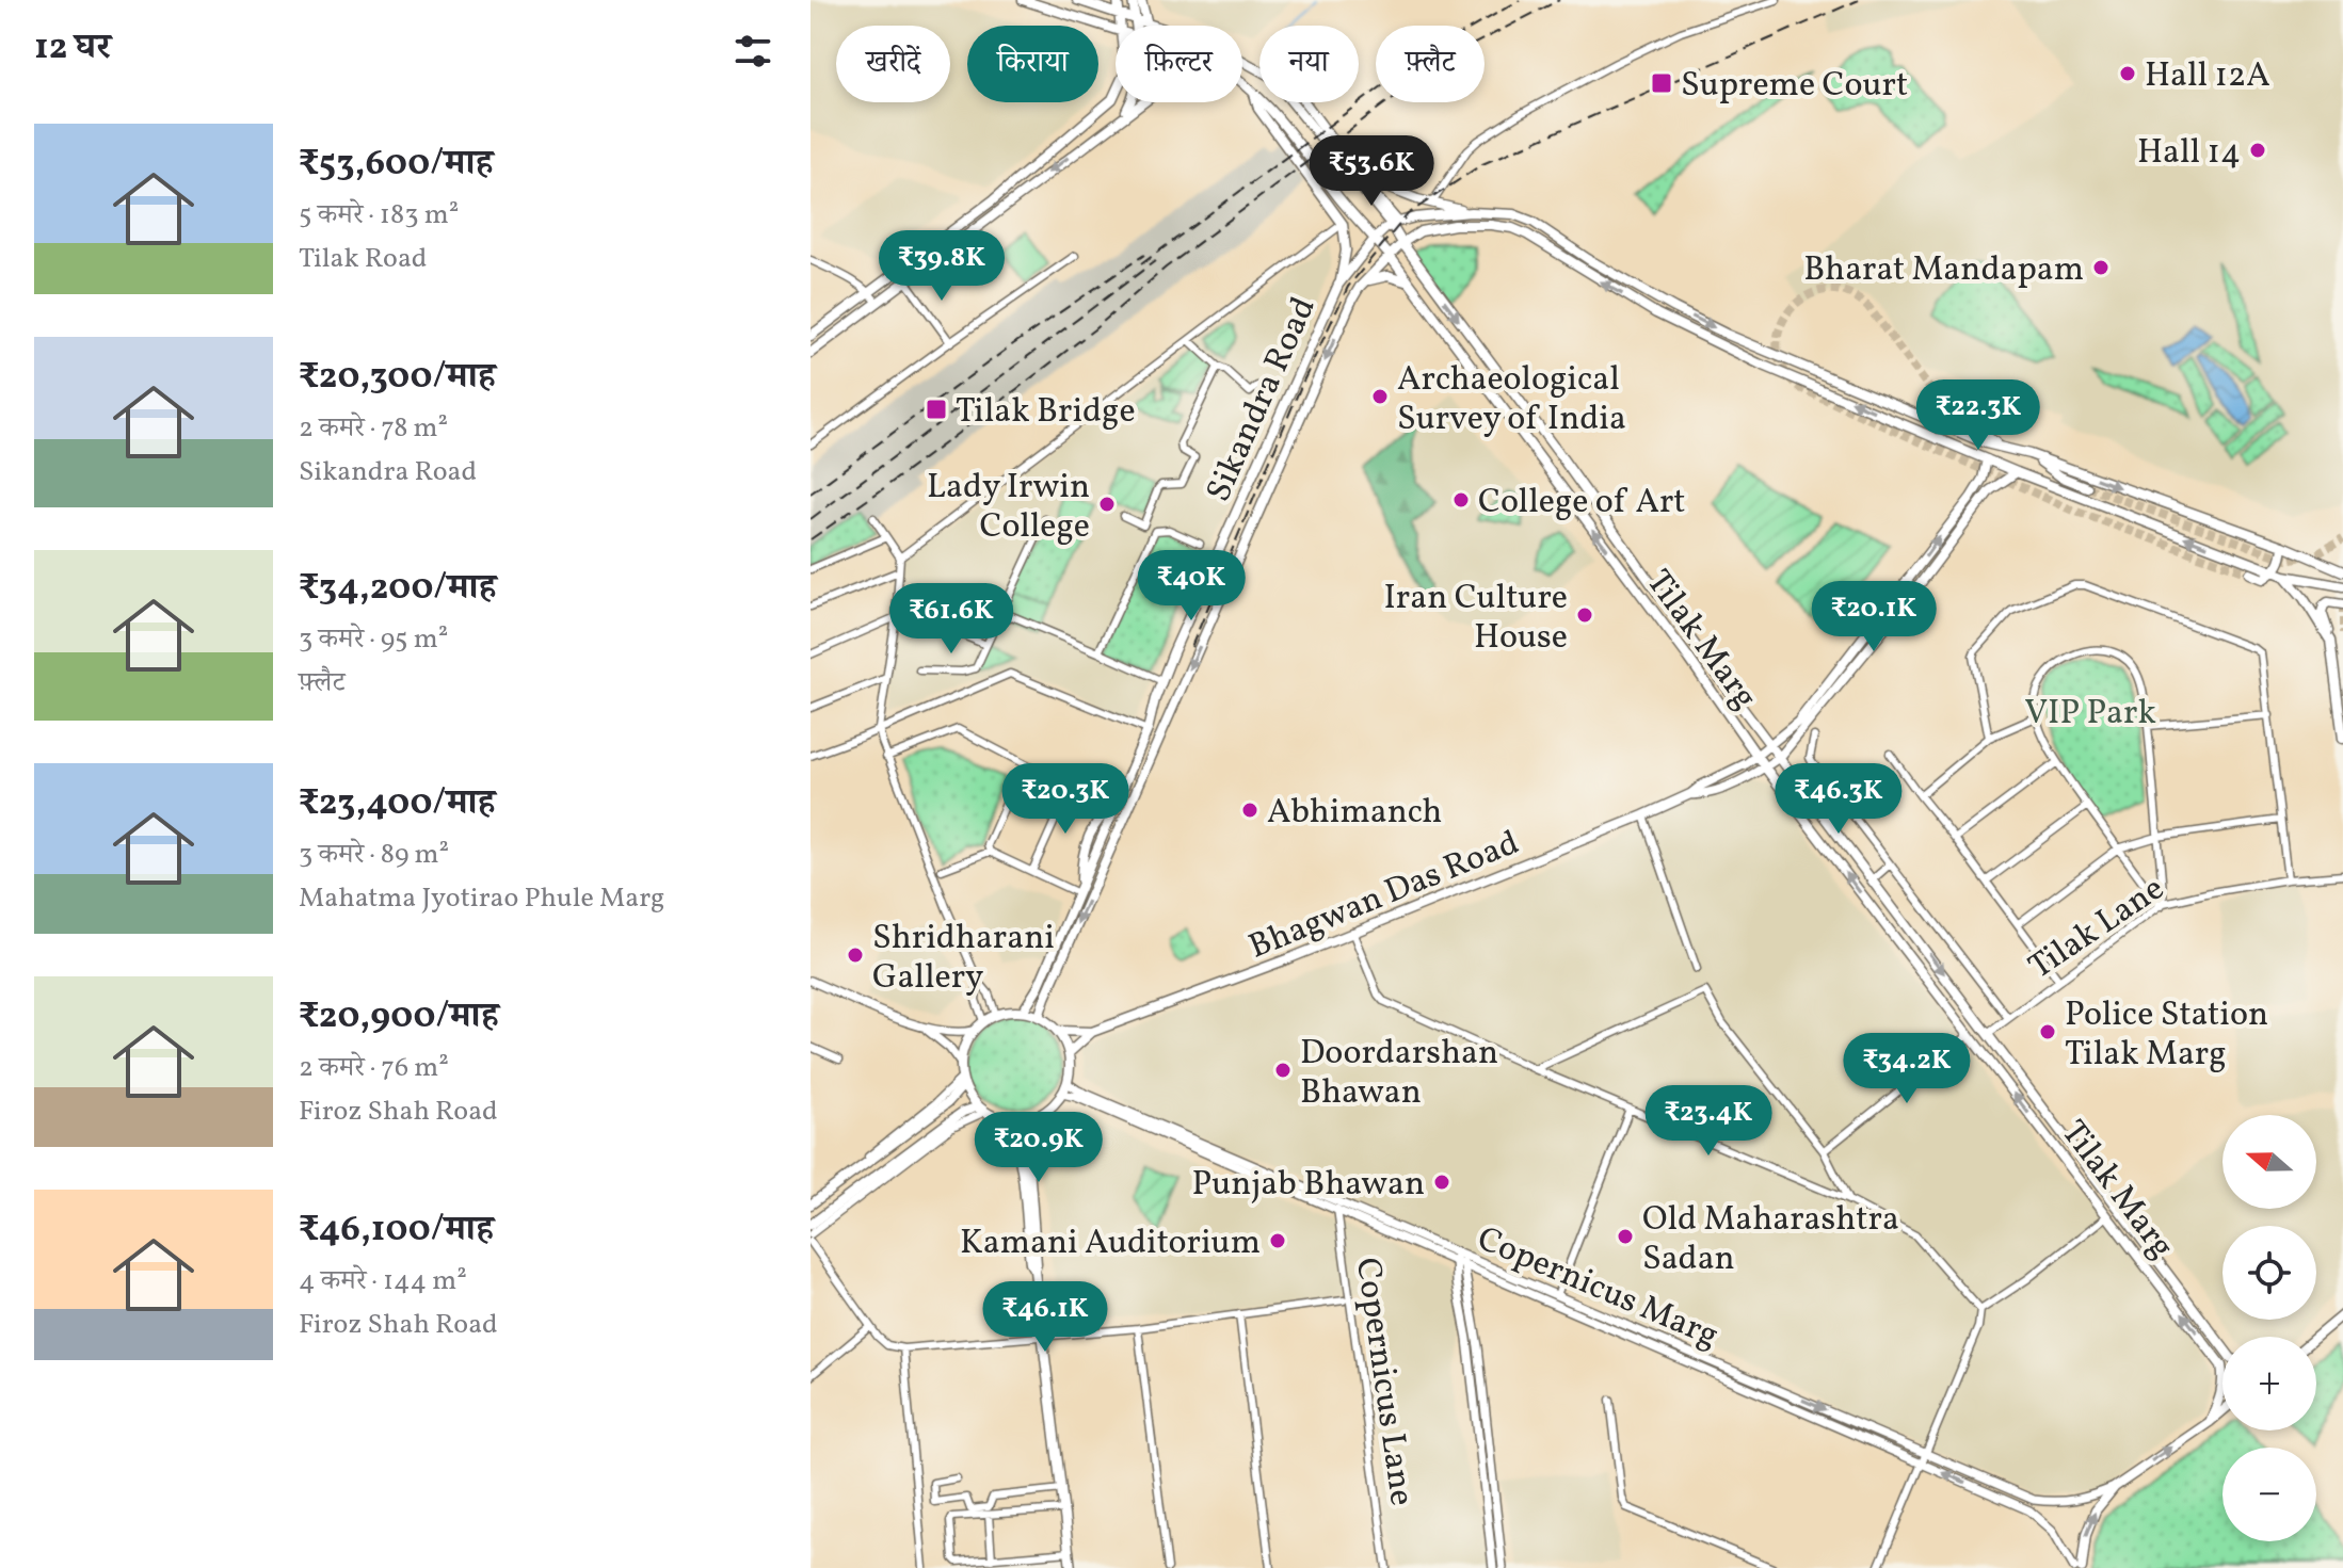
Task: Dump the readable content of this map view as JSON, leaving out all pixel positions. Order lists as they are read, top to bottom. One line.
{"streets":{"main road":["Sikandra Road","Tilak Marg","Bhagwan Das Road"],"street":["Tilak Lane","Copernicus Marg","Copernicus Lane"]},"crossings":[["Sikandra Road","Tilak Marg"],["Sikandra Road","Bhagwan Das Road"],["Sikandra Road","Copernicus Marg"],["Tilak Marg","Bhagwan Das Road"],["Tilak Marg","Tilak Lane"],["Bhagwan Das Road","Copernicus Marg"],["Copernicus Marg","Copernicus Lane"]],"parks":["VIP Park"],"places":{"other":["Hall 12A","Hall 14","Bharat Mandapam","Archaeological Survey of India","College of Art","Lady Irwin College","Iran Culture House","Abhimanch","Shridharani Gallery","Police Station Tilak Marg","Doordarshan Bhawan","Punjab Bhawan","Old Maharashtra Sadan","Kamani Auditorium"],"transit":["Supreme Court","Tilak Bridge"]},"north":"left","page":{"heading":"12 घर","chip":["खरीदें","किराया","फ़िल्टर","नया","फ़्लैट"],"list":[{"name":"₹53,600/माह","note":"5 कमरे · 183 m² · Tilak Road"},{"name":"₹20,300/माह","note":"2 कमरे · 78 m² · Sikandra Road"},{"name":"₹34,200/माह","note":"3 कमरे · 95 m² · फ़्लैट"},{"name":"₹23,400/माह","note":"3 कमरे · 89 m² · Mahatma Jyotirao Phule Marg"},{"name":"₹20,900/माह","note":"2 कमरे · 76 m² · Firoz Shah Road"},{"name":"₹46,100/माह","note":"4 कमरे · 144 m² · Firoz Shah Road"}],"price":["₹53.6K","₹39.8K","₹22.3K","₹40K","₹20.1K","₹61.6K","₹20.3K","₹46.3K","₹34.2K","₹23.4K","₹20.9K","₹46.1K"],"map_buttons":["+","−"]}}
